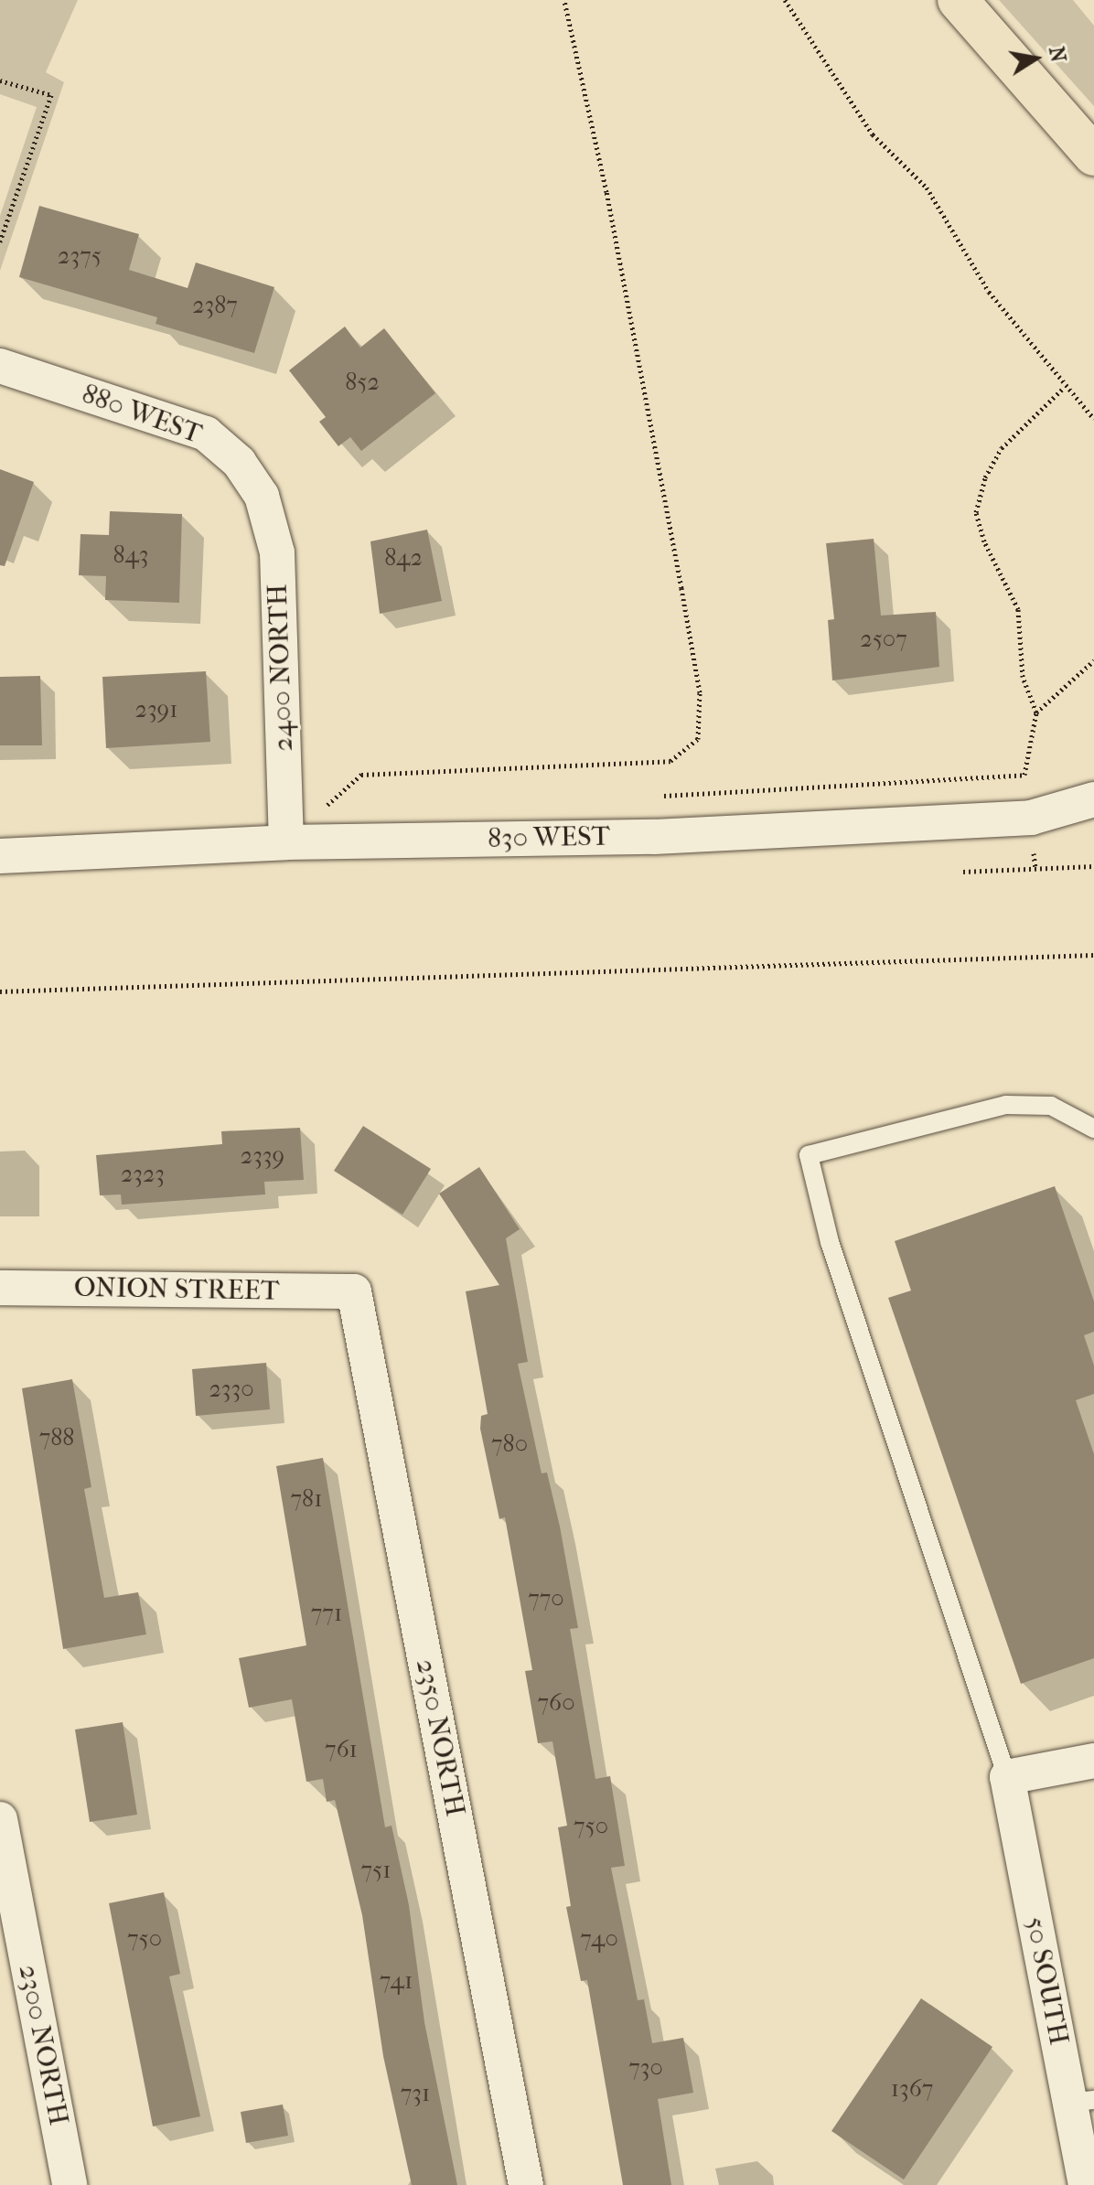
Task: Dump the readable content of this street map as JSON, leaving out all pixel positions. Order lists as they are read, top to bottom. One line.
{"streets":{"street":["880 WEST","2400 NORTH","830 WEST","ONION STREET","2350 NORTH","50 SOUTH","2300 NORTH"]},"crossings":[["880 WEST","2400 NORTH"],["2400 NORTH","830 WEST"],["ONION STREET","2350 NORTH"]],"house_numbers":["2375","2387","852","843","842","2507","2391","2339","2323","2330","788","780","781","770","771","760","761","750","751","750","740","741","730","1367","731"],"north":"right"}
